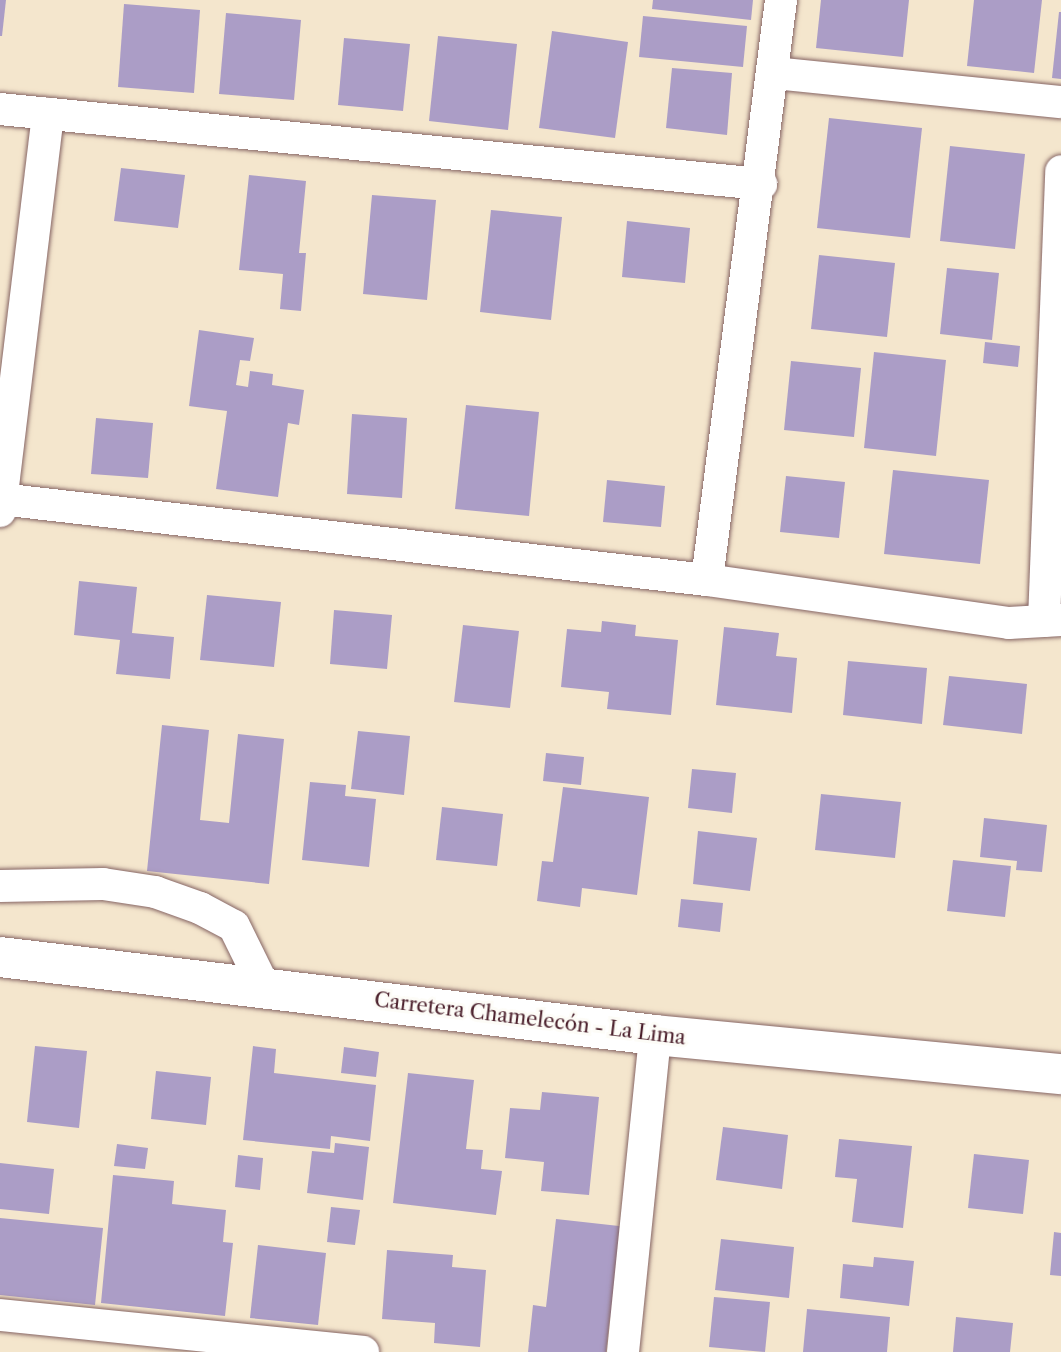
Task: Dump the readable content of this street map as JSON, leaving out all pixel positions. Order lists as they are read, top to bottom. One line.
{"streets":{"street":["Carretera Chamelecón - La Lima"]}}
